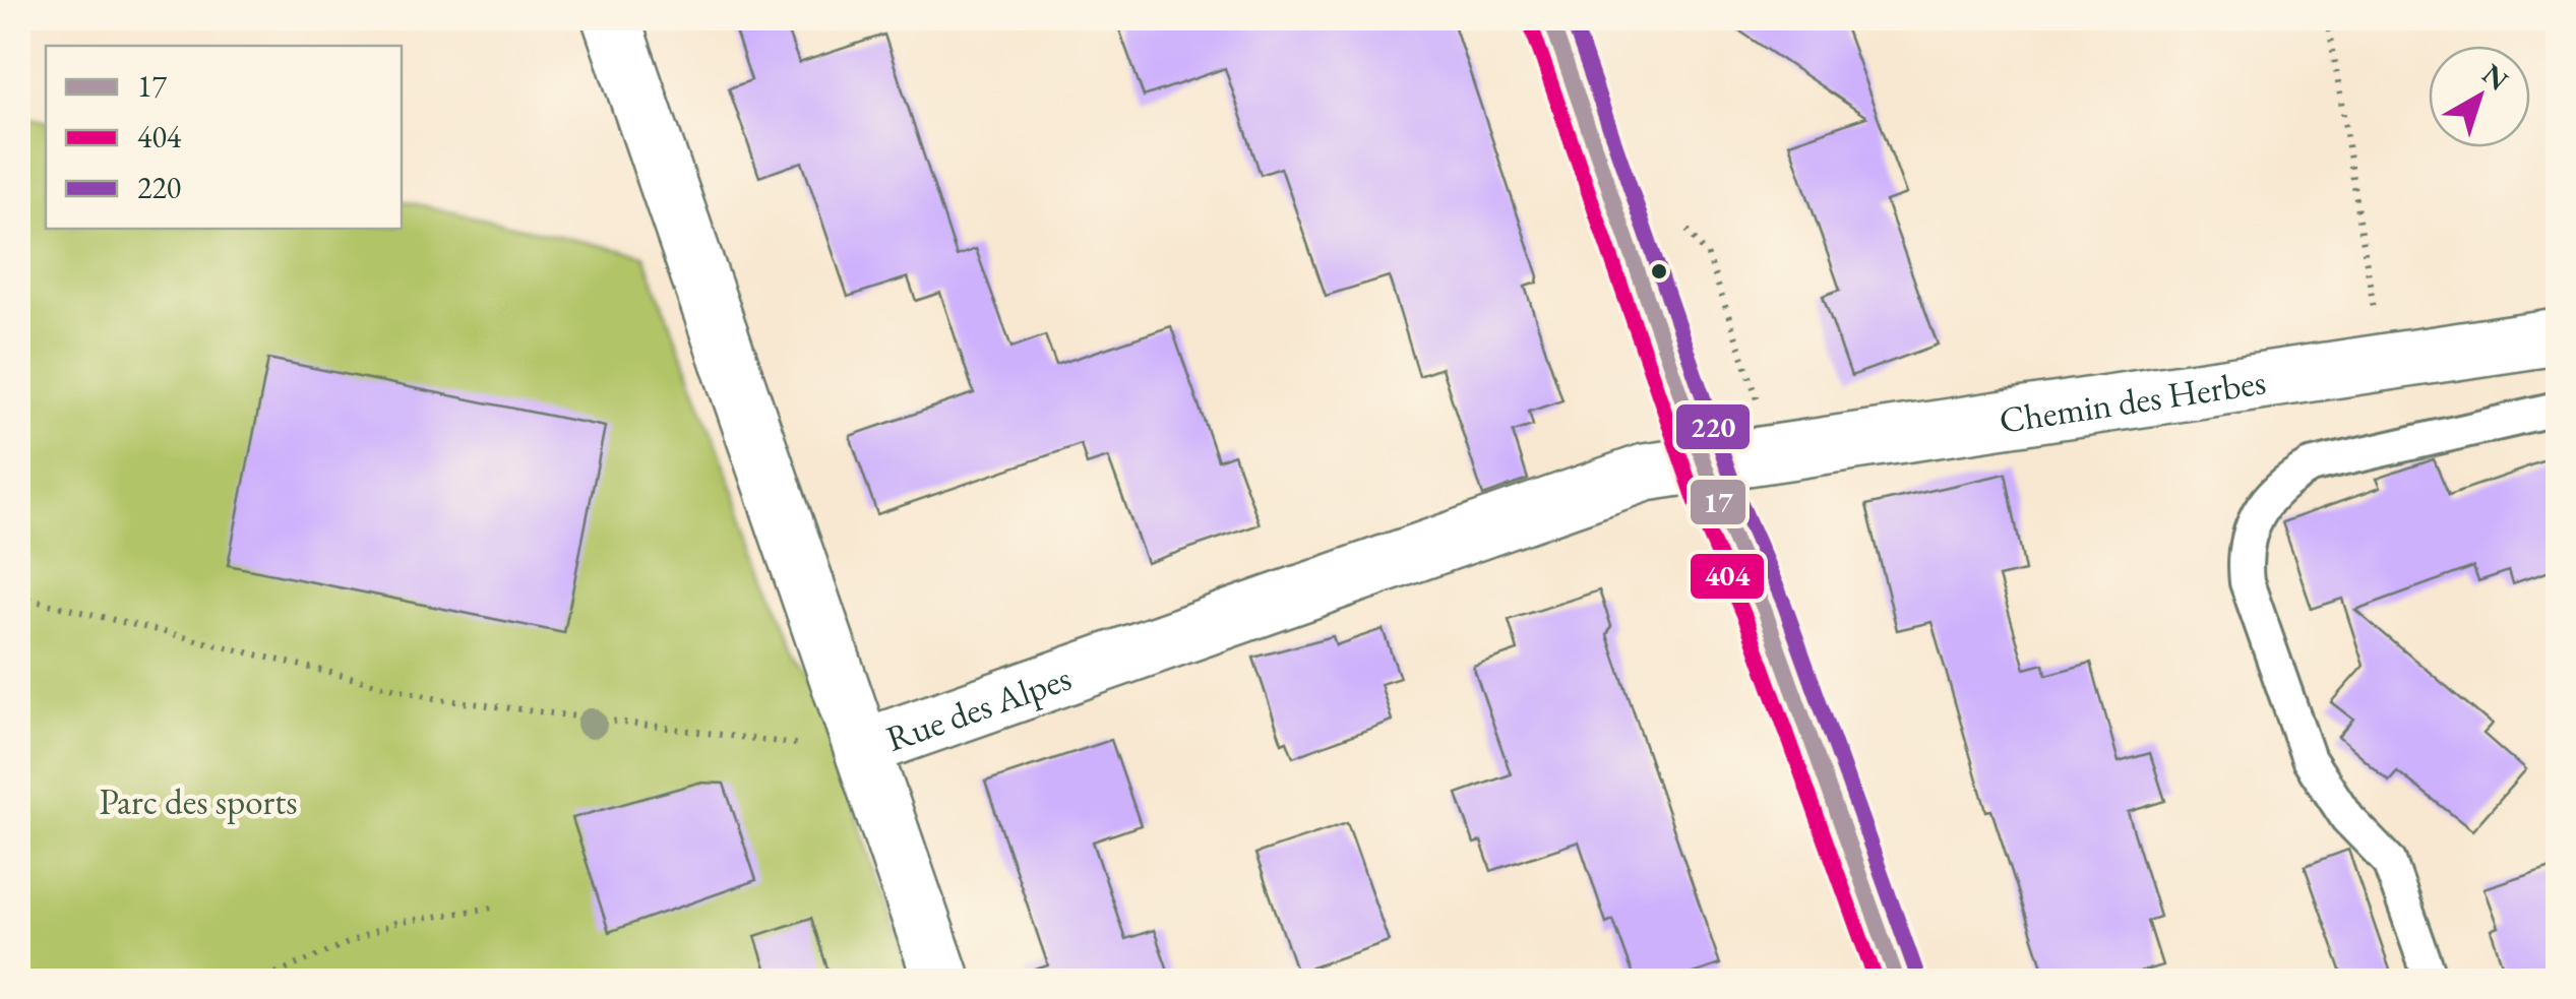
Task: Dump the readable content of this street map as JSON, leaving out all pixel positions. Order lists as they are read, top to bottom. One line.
{"streets":{"street":["Chemin des Herbes","Rue des Alpes"]},"crossings":[["Chemin des Herbes","Rue des Alpes"]],"parks":["Parc des sports"],"lines":["transit line 17","transit line 220","transit line 404"],"legend":["17","404","220"],"north":"top right"}
